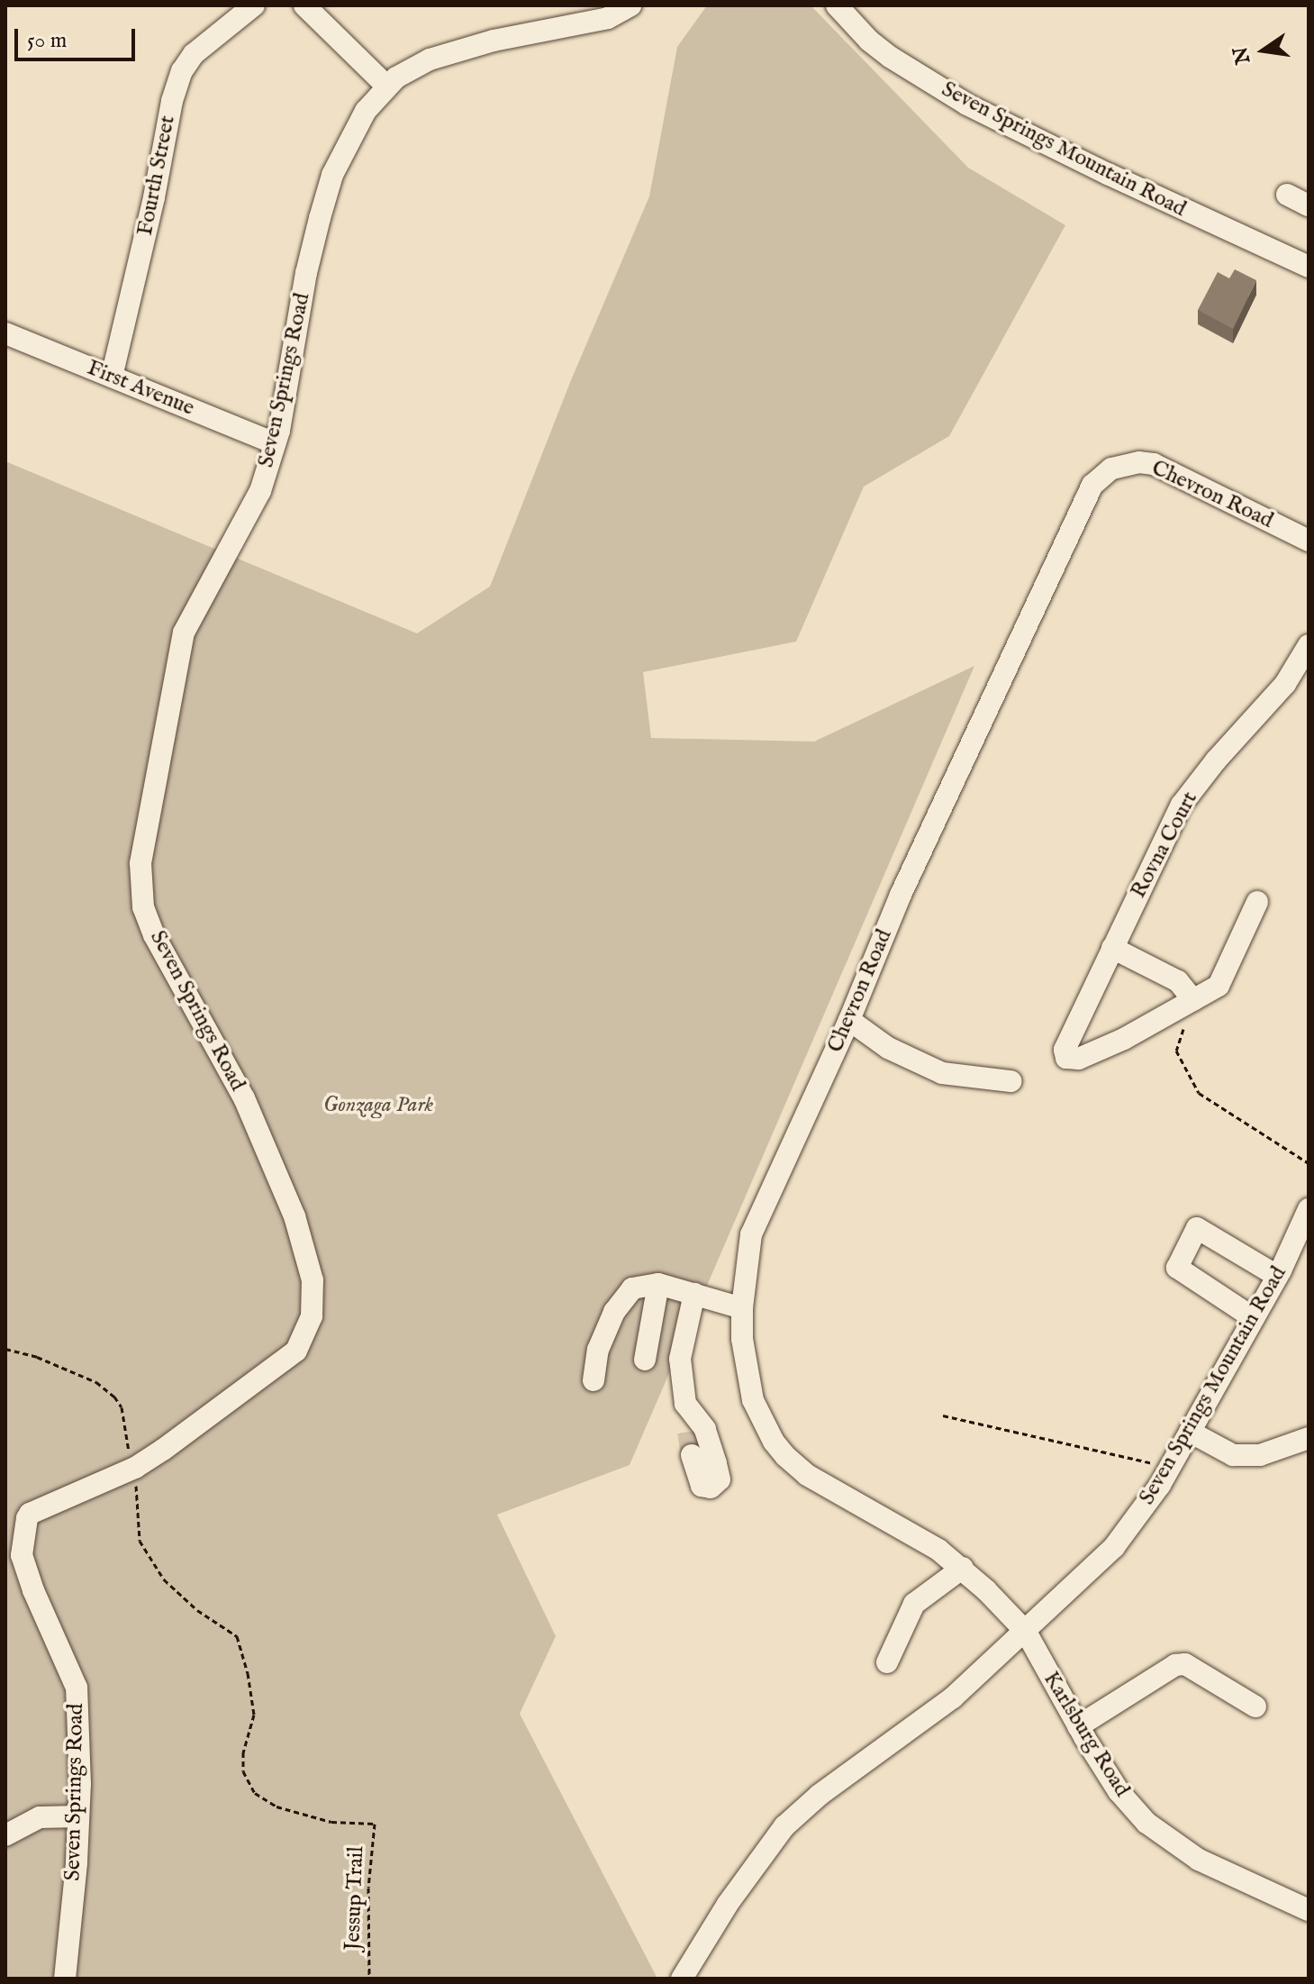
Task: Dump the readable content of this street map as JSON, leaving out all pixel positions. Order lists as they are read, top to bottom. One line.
{"streets":{"street":["Seven Springs Mountain Road","Fourth Street","Seven Springs Road","First Avenue","Chevron Road","Rovna Court","Karlsburg Road"],"path":["Jessup Trail"]},"crossings":[["Seven Springs Mountain Road","Chevron Road"],["Seven Springs Mountain Road","Karlsburg Road"],["Fourth Street","First Avenue"],["Seven Springs Road","First Avenue"],["Seven Springs Road","Jessup Trail"],["Chevron Road","Karlsburg Road"]],"parks":["Gonzaga Park"],"scale_bar":"50 m","north":"left"}
